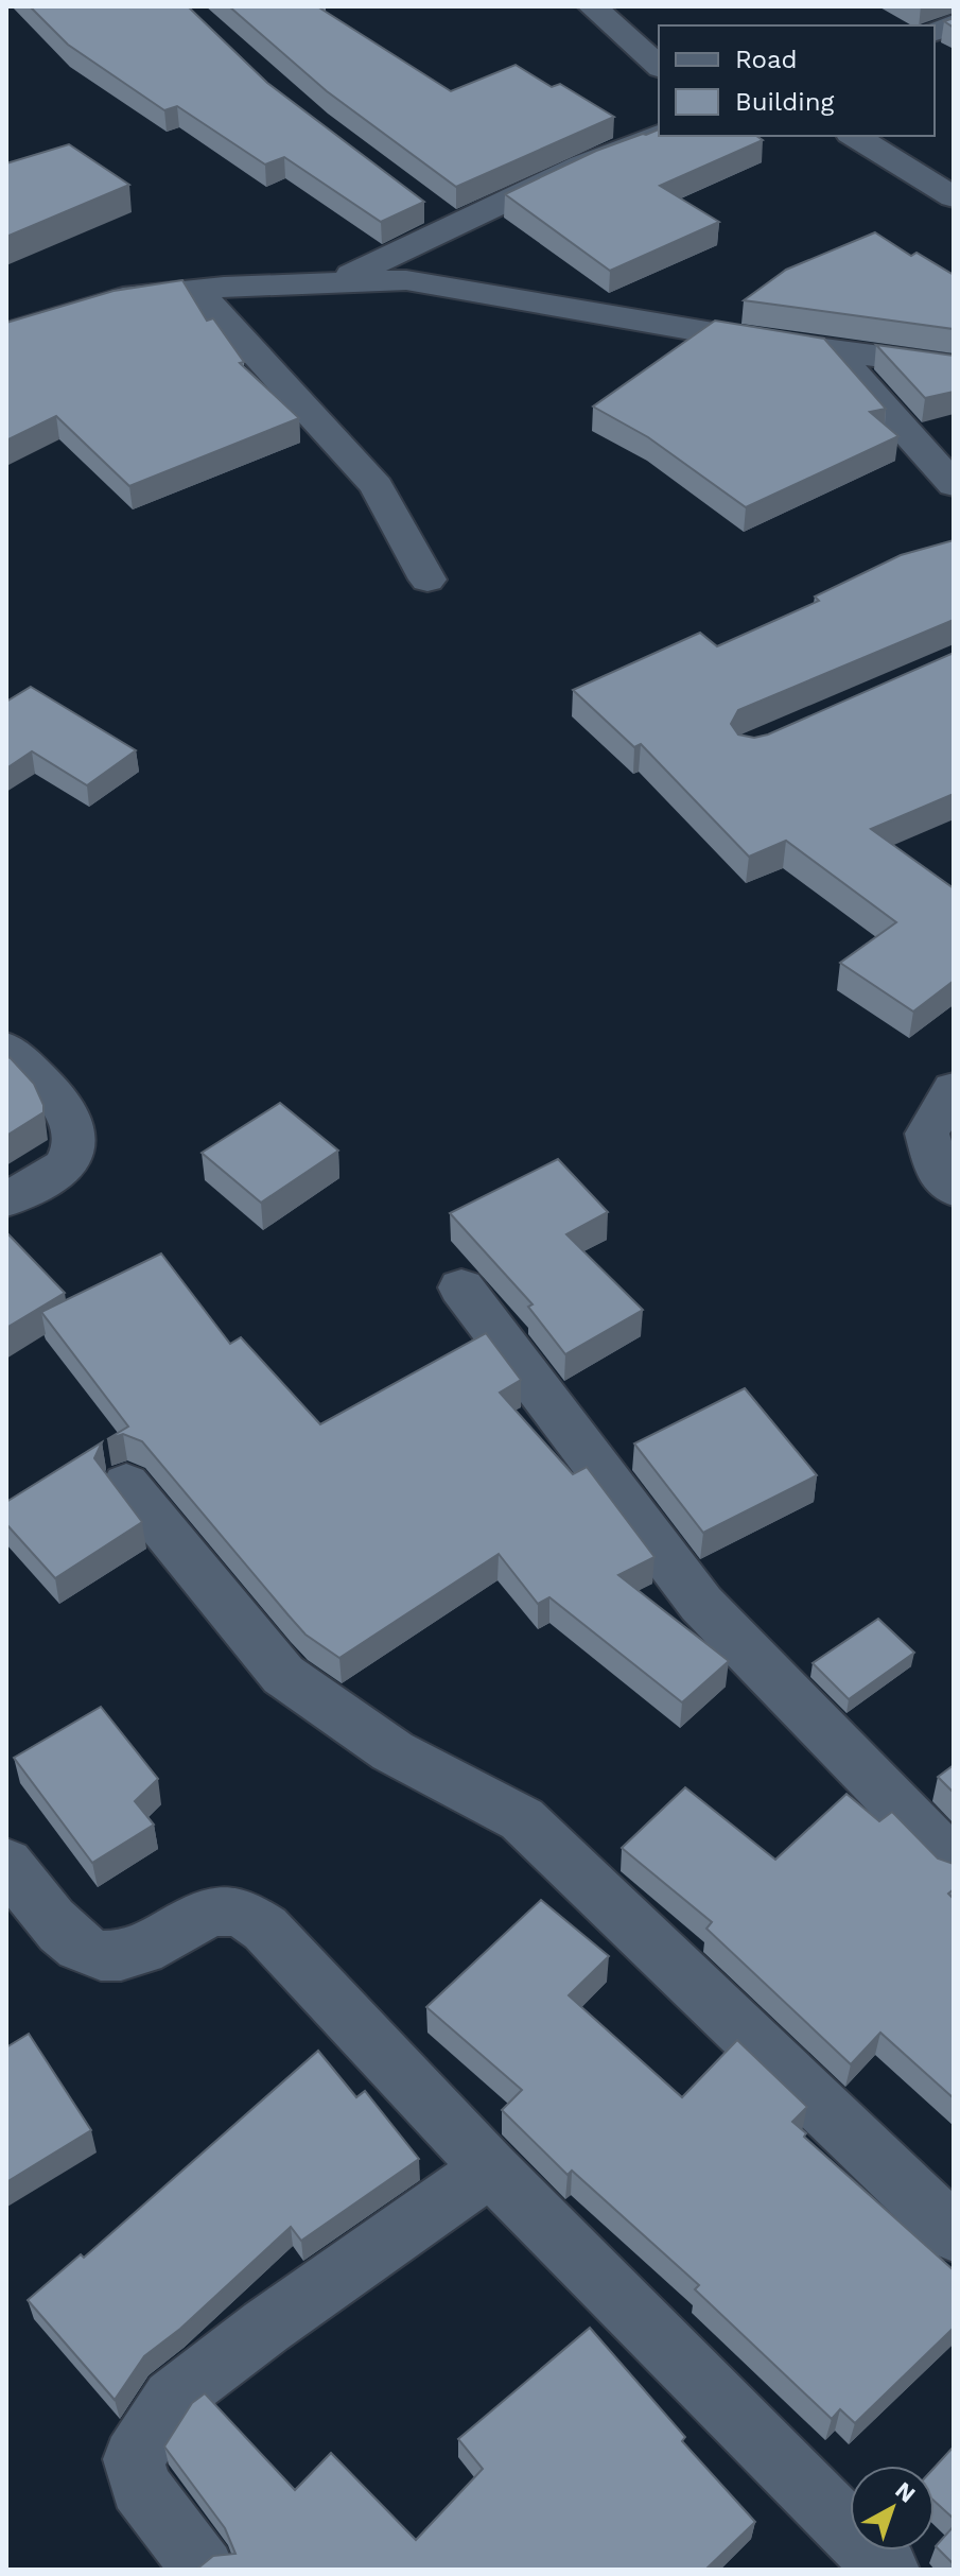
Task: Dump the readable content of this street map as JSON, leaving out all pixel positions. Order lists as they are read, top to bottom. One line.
{"legend":["Road","Building"],"north":"top right"}
